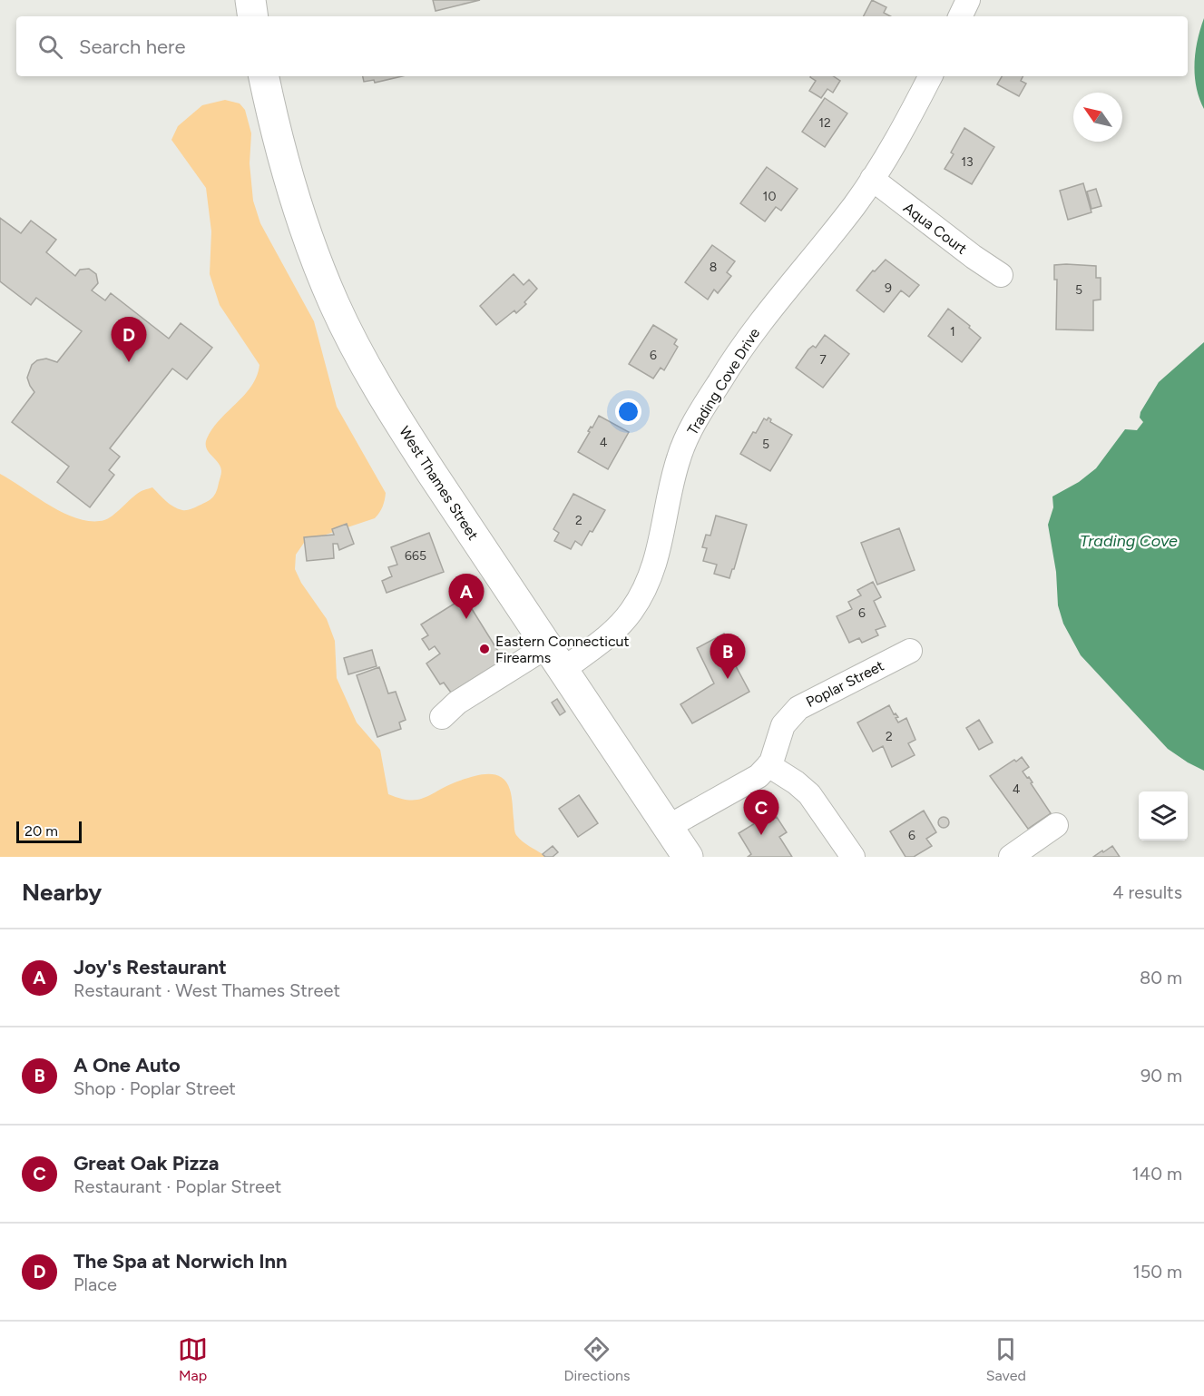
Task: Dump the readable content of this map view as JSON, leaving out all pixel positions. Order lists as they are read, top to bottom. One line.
{"streets":{"main road":["West Thames Street"],"street":["Aqua Court","Trading Cove Drive","Poplar Street"]},"crossings":[["Aqua Court","Trading Cove Drive"],["Trading Cove Drive","West Thames Street"]],"water":["Trading Cove"],"places":["Eastern Connecticut Firearms"],"house_numbers":["12","13","10","8","9","5","1","6","7","4","5","2","665","6","2","4","6"],"scale_bar":"20 m","north":"top left","page":{"search":"Search here","pins":["D","A","B","C"],"scale":"20 m","heading":["Nearby","4 results"],"list":[{"mark":"A","name":"Joy's Restaurant","note":"Restaurant · West Thames Street","value":"80 m"},{"mark":"B","name":"A One Auto","note":"Shop · Poplar Street","value":"90 m"},{"mark":"C","name":"Great Oak Pizza","note":"Restaurant · Poplar Street","value":"140 m"},{"mark":"D","name":"The Spa at Norwich Inn","note":"Place","value":"150 m"}],"nav":["Map","Directions","Saved"]}}
